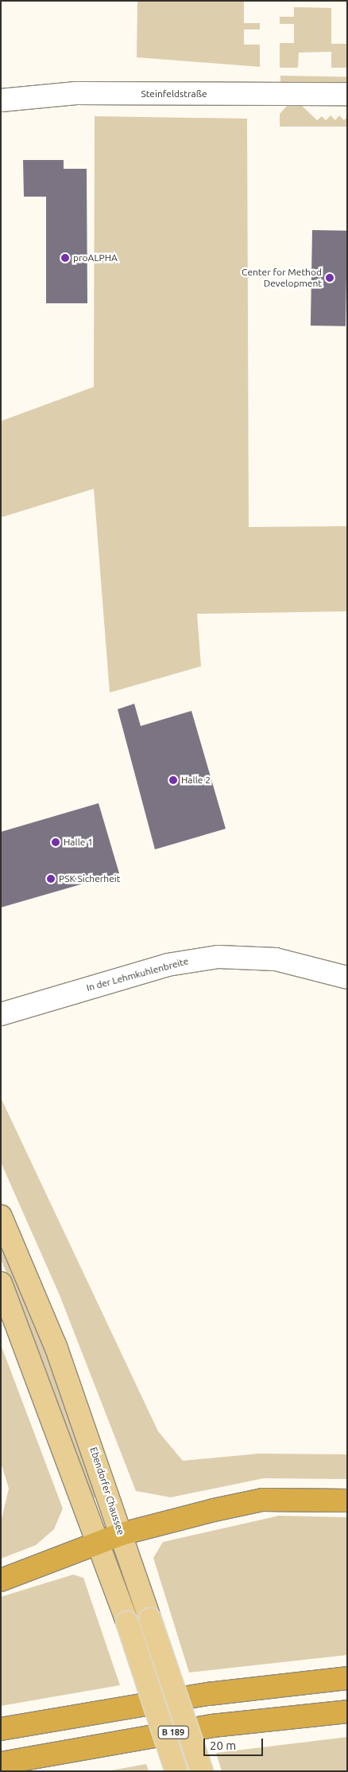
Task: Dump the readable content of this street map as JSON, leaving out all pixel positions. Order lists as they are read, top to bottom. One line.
{"streets":{"highway":["B 189"],"main road":["Ebendorfer Chaussee"],"street":["Steinfeldstraße","In der Lehmkuhlenbreite"]},"places":["proALPHA","Center for Method Development","Halle 2","Halle 1","PSK Sicherheit"],"scale_bar":"20 m"}
